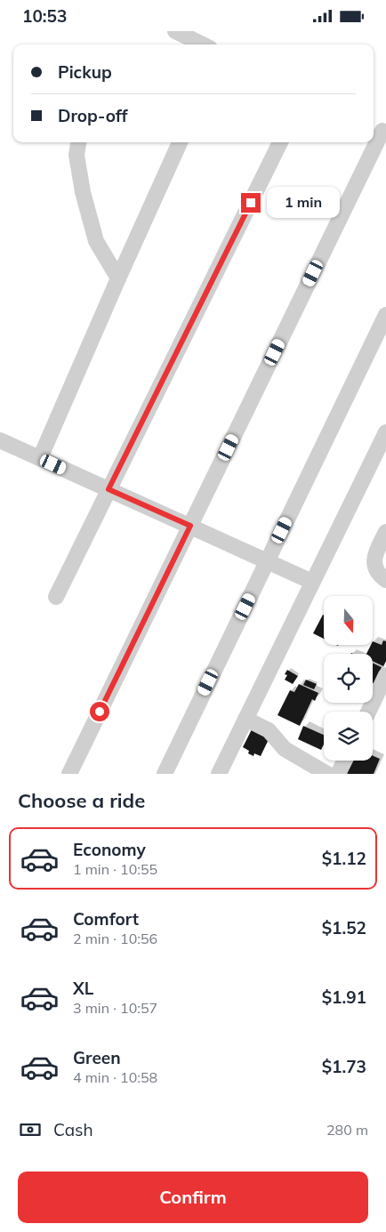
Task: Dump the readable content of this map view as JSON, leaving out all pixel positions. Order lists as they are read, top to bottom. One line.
{"north":"bottom","page":{"status":"10:53","banner":["Pickup","Drop-off"],"bubble":"1 min","heading":"Choose a ride","list":[{"name":"Economy","note":"1 min · 10:55","value":"$1.12"},{"name":"Comfort","note":"2 min · 10:56","value":"$1.52"},{"name":"XL","note":"3 min · 10:57","value":"$1.91"},{"name":"Green","note":"4 min · 10:58","value":"$1.73"}],"pay":["Cash","280 m"],"buttons":"Confirm"}}
